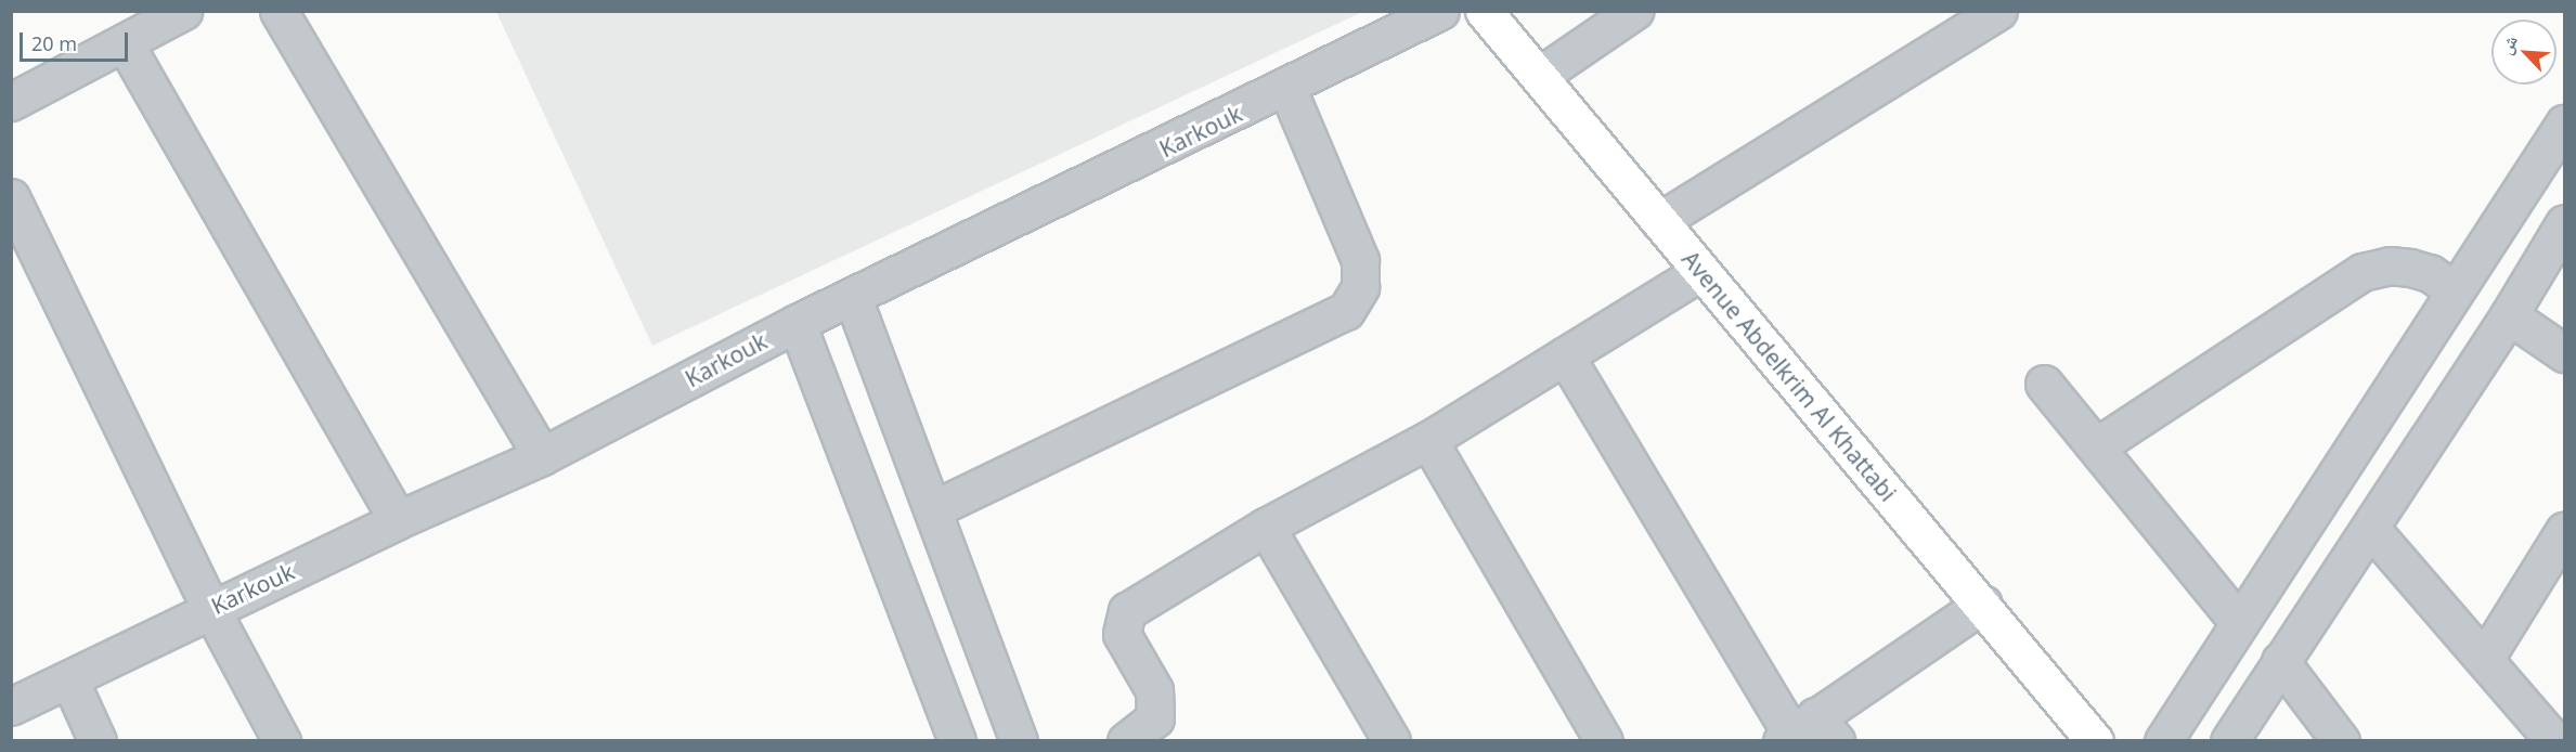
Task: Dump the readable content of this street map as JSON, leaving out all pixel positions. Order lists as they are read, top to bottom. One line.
{"streets":{"main road":["Avenue Abdelkrim Al Khattabi"],"street":["Karkouk"]},"scale_bar":"20 m","north":"top left"}
